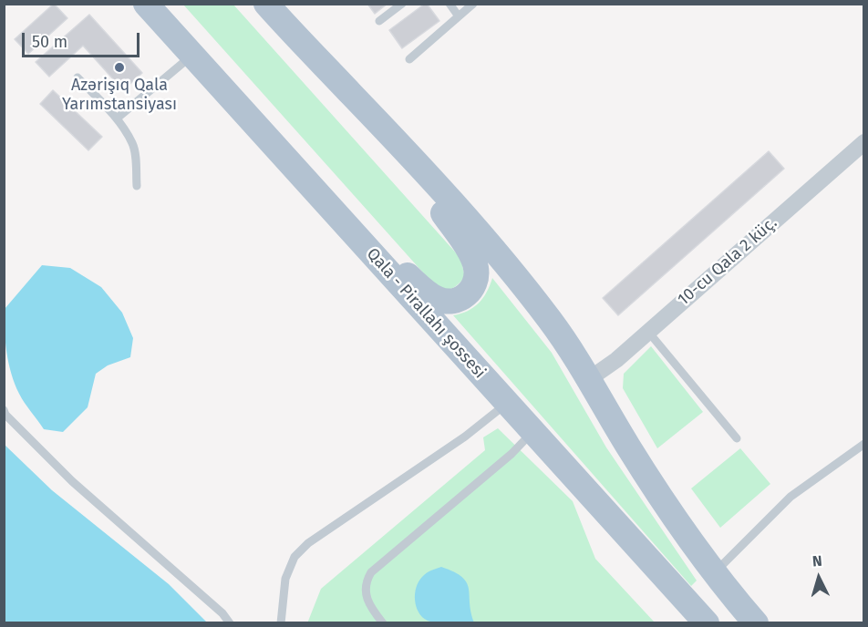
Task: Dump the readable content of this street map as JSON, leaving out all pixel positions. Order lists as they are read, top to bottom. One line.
{"streets":{"main road":["Qala - Pirallahı şossesi"],"street":["10-cu Qala 2 küç."]},"places":["Azərişıq Qala Yarımstansiyası"],"scale_bar":"50 m","north":"top"}
